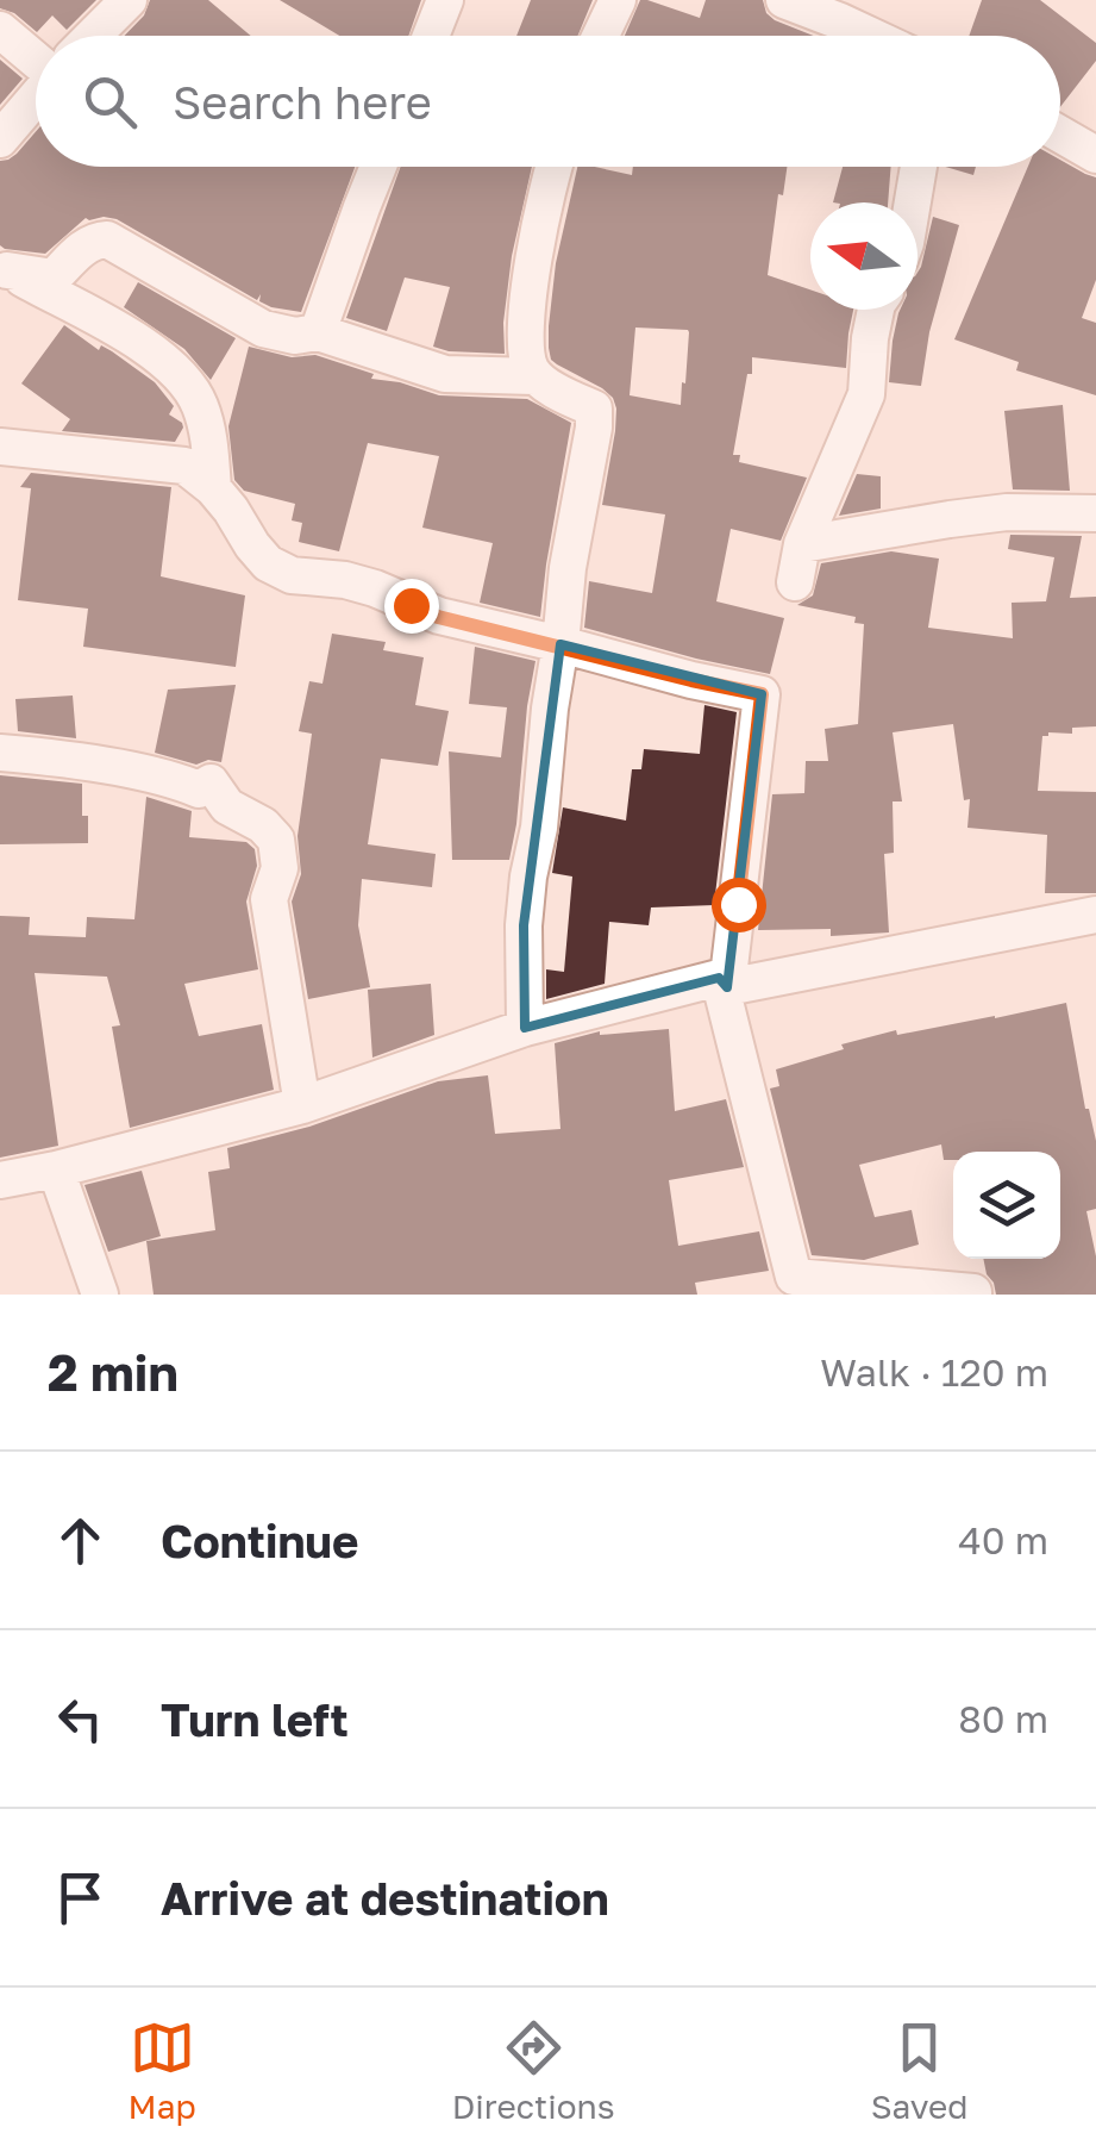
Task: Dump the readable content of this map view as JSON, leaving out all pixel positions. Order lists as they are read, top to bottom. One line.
{"north":"left","page":{"search":"Search here","heading":["2 min","Walk · 120 m"],"list":[["Continue","40 m"],["Turn left","80 m"],"Arrive at destination"],"nav":["Map","Directions","Saved"]}}
